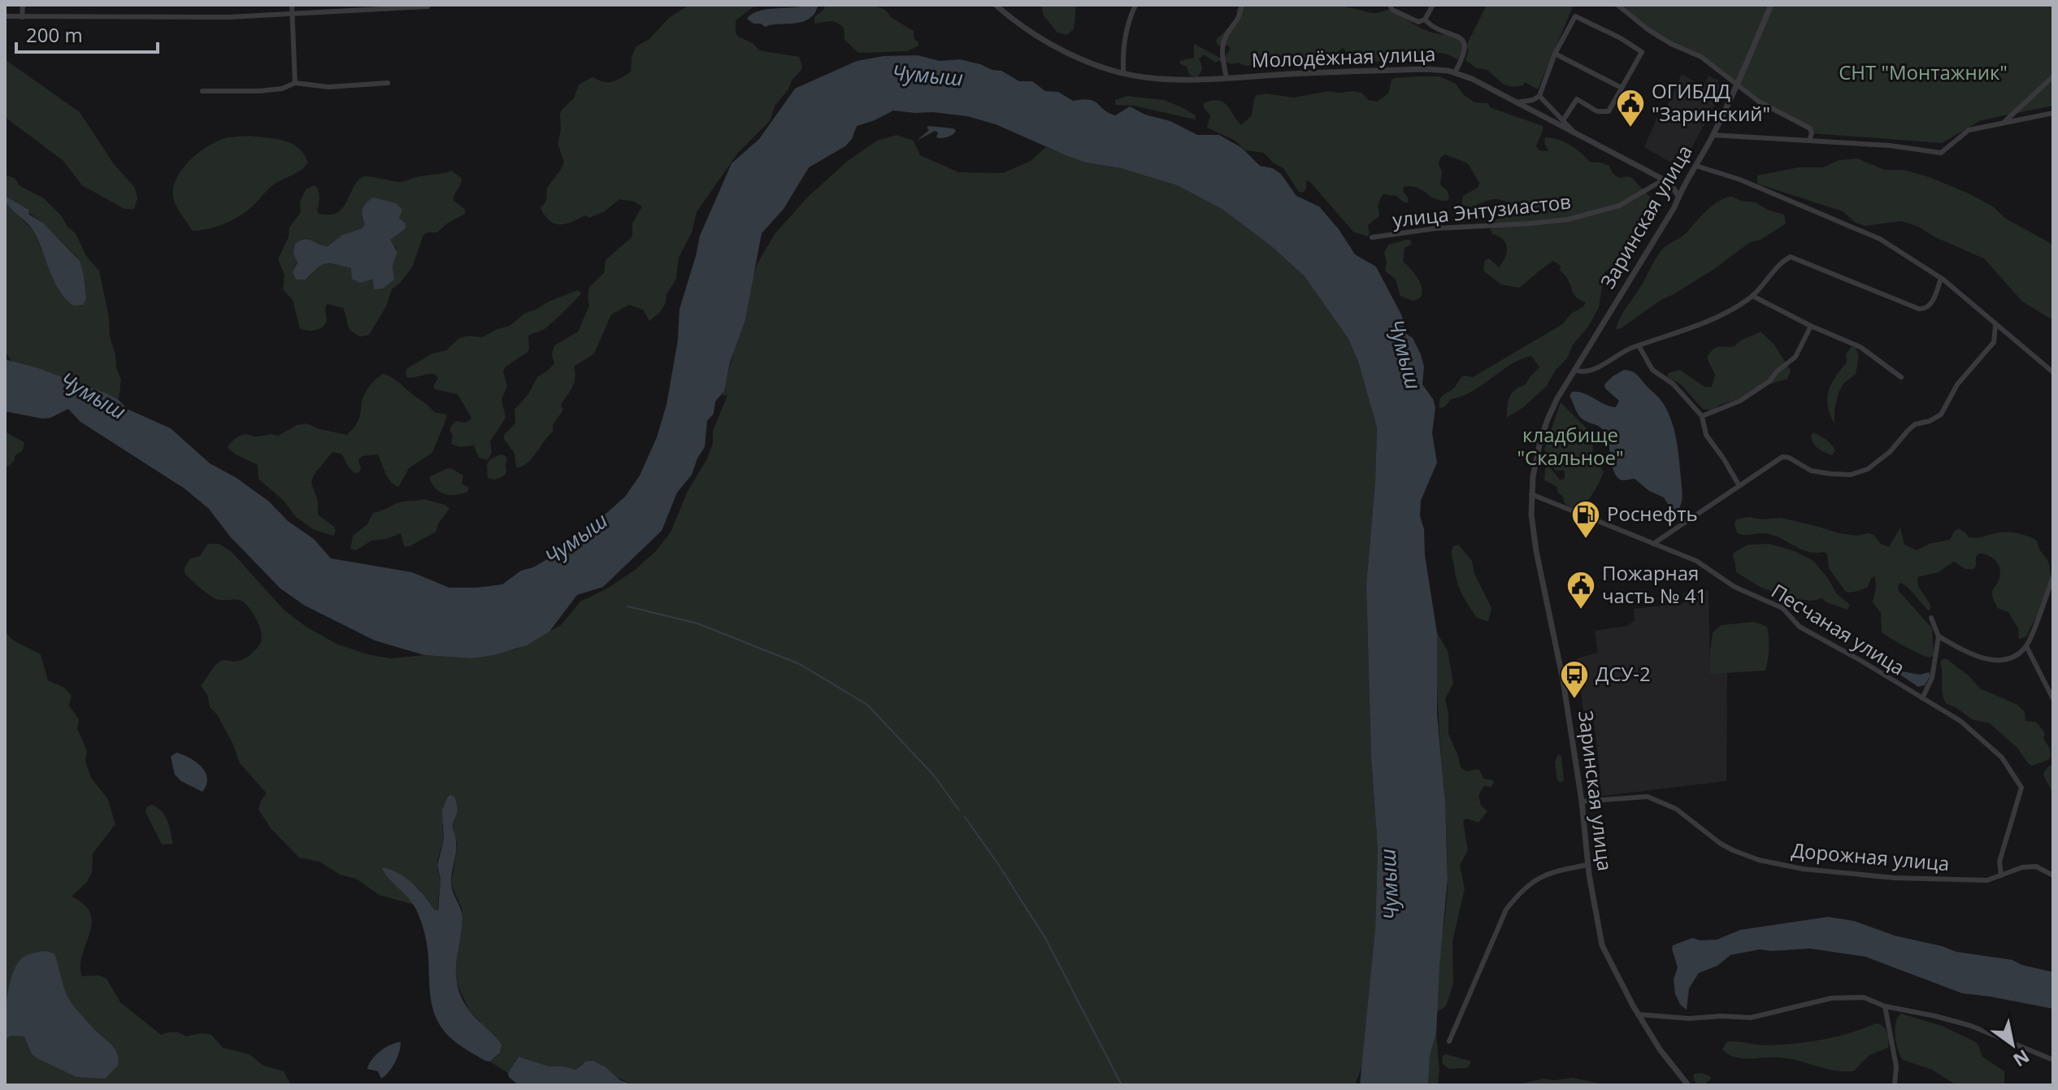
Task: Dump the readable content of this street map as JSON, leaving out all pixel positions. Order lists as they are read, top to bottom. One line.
{"streets":{"street":["Молодёжная улица","улица Энтузиастов","Заринская улица","Песчаная улица","Дорожная улица"]},"crossings":[["Молодёжная улица","улица Энтузиастов"],["Молодёжная улица","Заринская улица"],["Заринская улица","Песчаная улица"],["Заринская улица","Дорожная улица"],["Песчаная улица","Дорожная улица"]],"water":["Чумыш"],"parks":["СНТ \"Монтажник\"","кладбище \"Скальное\""],"places":{"public building":["ОГИБДД \"Заринский\"","Пожарная часть № 41"],"fuel station":["Роснефть"],"bus stop":["ДСУ-2"]},"scale_bar":"200 m","north":"bottom right"}
